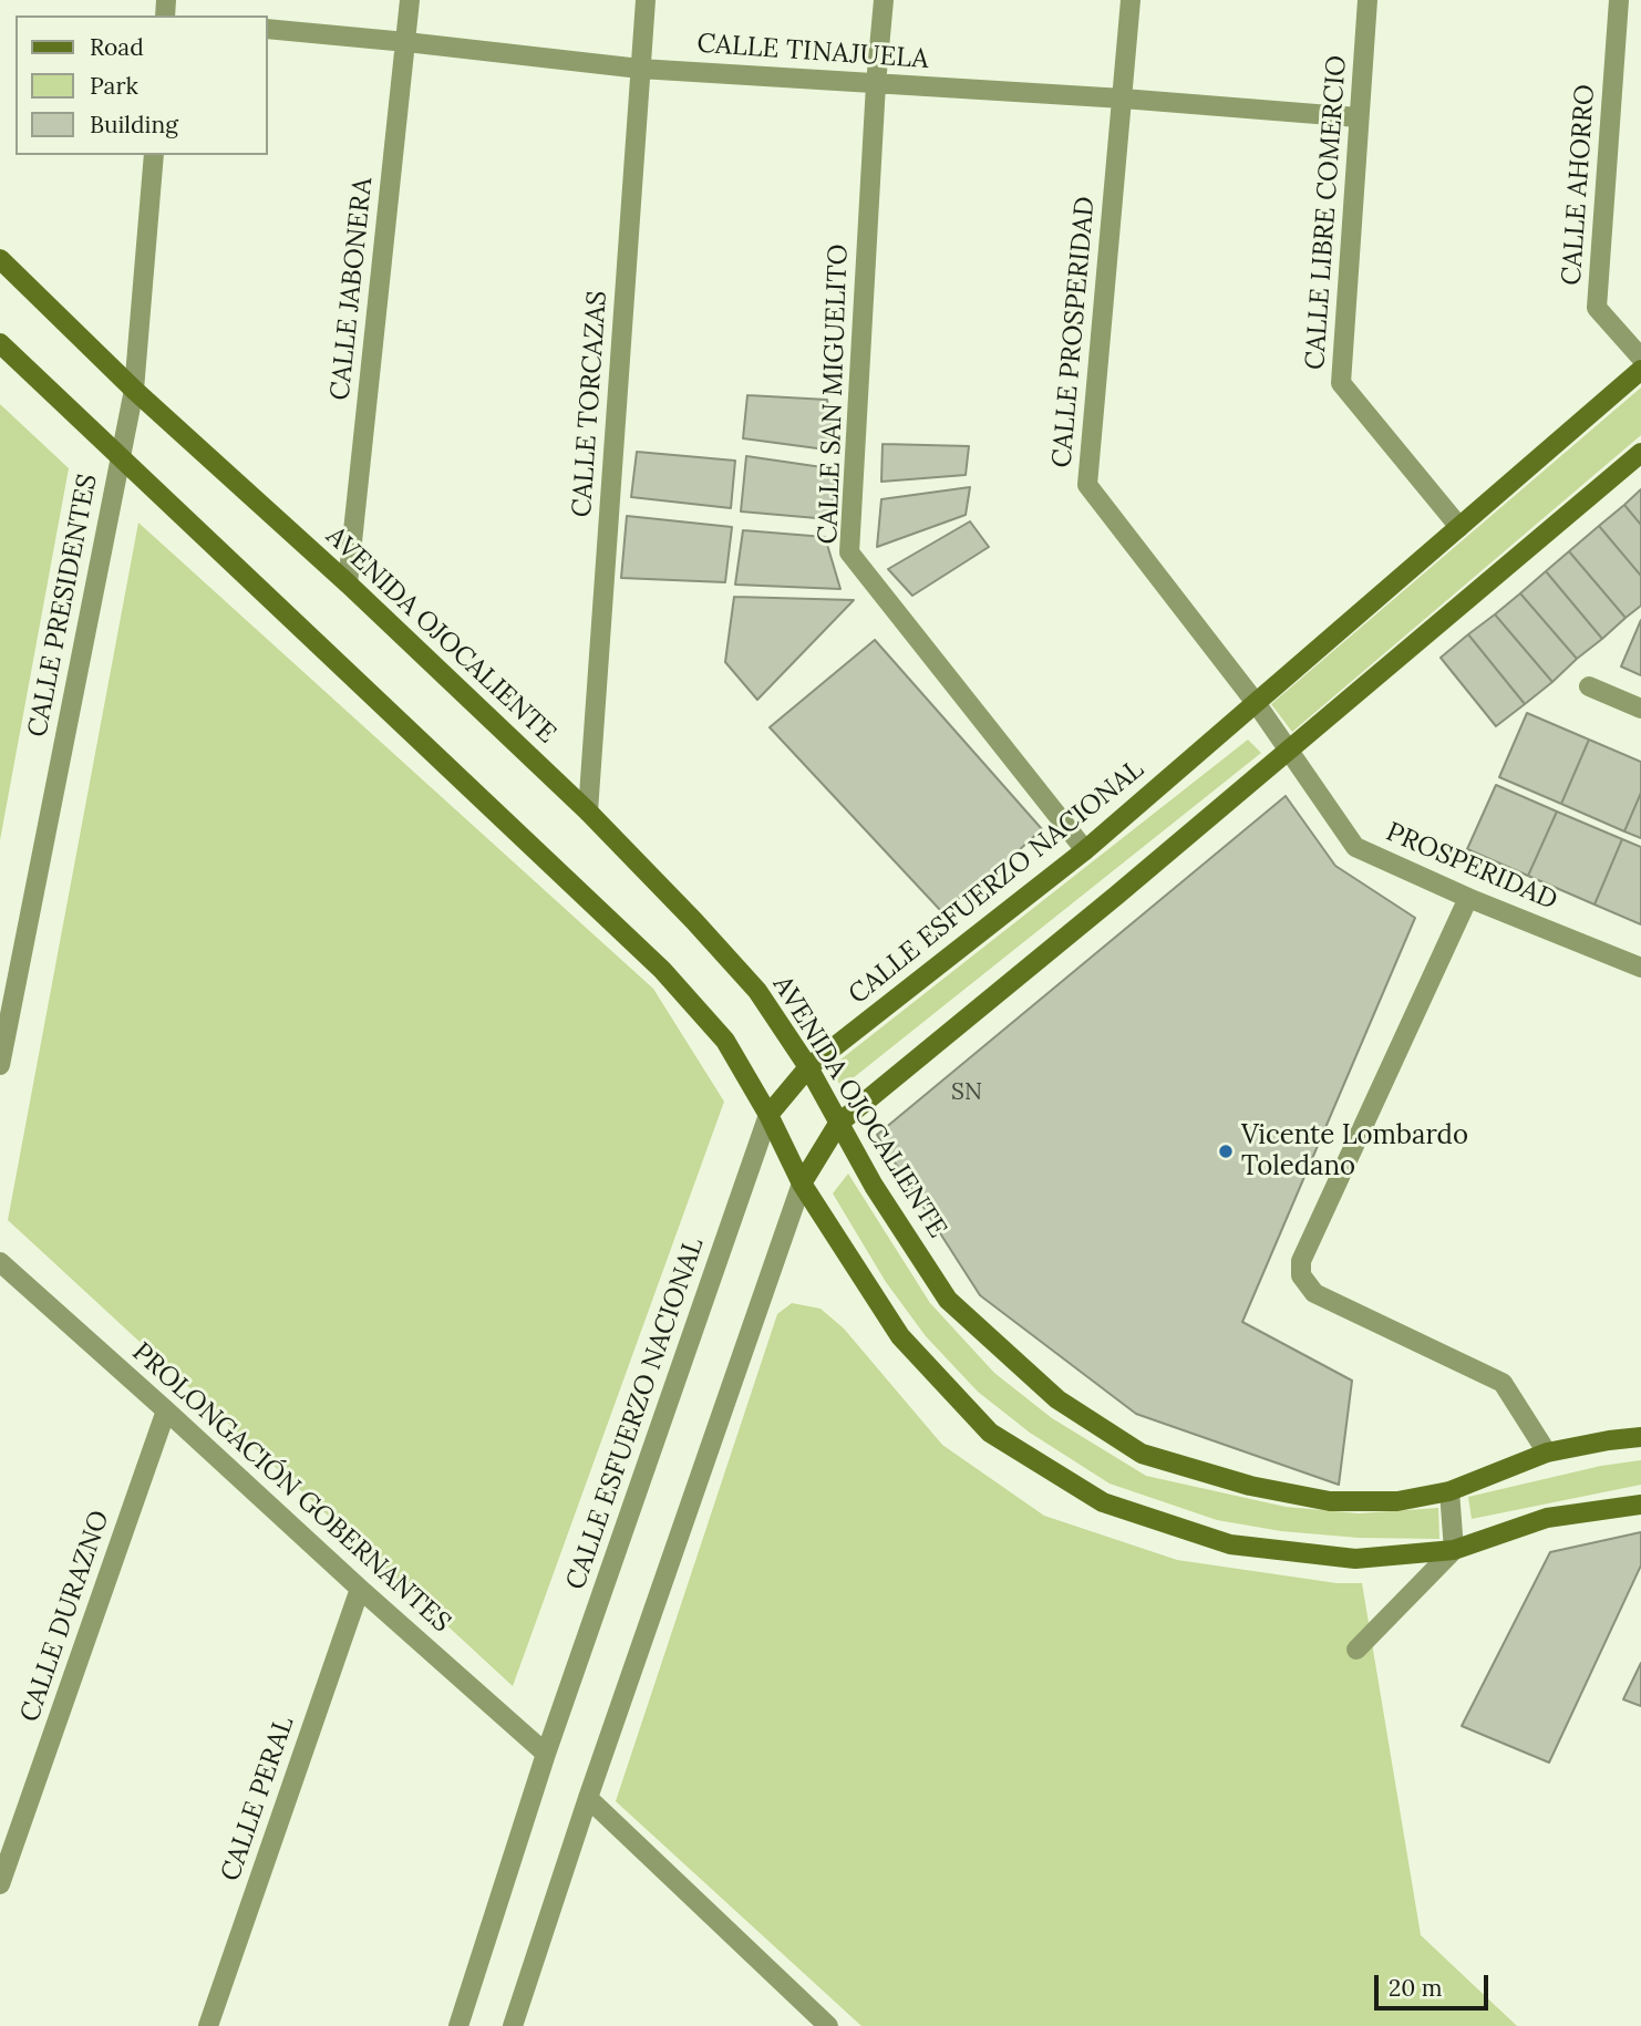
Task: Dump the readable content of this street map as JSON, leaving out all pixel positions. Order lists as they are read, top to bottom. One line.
{"streets":{"main road":["AVENIDA OJOCALIENTE","CALLE ESFUERZO NACIONAL"],"street":["CALLE TINAJUELA","CALLE AHORRO","CALLE LIBRE COMERCIO","CALLE JABONERA","CALLE PROSPERIDAD","CALLE SAN MIGUELITO","CALLE TORCAZAS","CALLE PRESIDENTES","PROSPERIDAD","PROLONGACIÓN GOBERNANTES","CALLE DURAZNO","CALLE PERAL"]},"crossings":[["CALLE TINAJUELA","CALLE LIBRE COMERCIO"],["CALLE TINAJUELA","CALLE JABONERA"],["CALLE TINAJUELA","CALLE PROSPERIDAD"],["CALLE TINAJUELA","CALLE SAN MIGUELITO"],["CALLE TINAJUELA","CALLE TORCAZAS"],["CALLE LIBRE COMERCIO","CALLE ESFUERZO NACIONAL"],["CALLE JABONERA","AVENIDA OJOCALIENTE"],["CALLE PROSPERIDAD","PROSPERIDAD"],["CALLE PROSPERIDAD","CALLE ESFUERZO NACIONAL"],["CALLE SAN MIGUELITO","CALLE ESFUERZO NACIONAL"],["CALLE TORCAZAS","AVENIDA OJOCALIENTE"],["CALLE PRESIDENTES","AVENIDA OJOCALIENTE"],["AVENIDA OJOCALIENTE","CALLE ESFUERZO NACIONAL"],["PROSPERIDAD","CALLE ESFUERZO NACIONAL"],["CALLE ESFUERZO NACIONAL","PROLONGACIÓN GOBERNANTES"],["PROLONGACIÓN GOBERNANTES","CALLE DURAZNO"],["PROLONGACIÓN GOBERNANTES","CALLE PERAL"]],"places":["Vicente Lombardo Toledano"],"house_numbers":["SN"],"legend":["Road","Park","Building"],"scale_bar":"20 m"}
